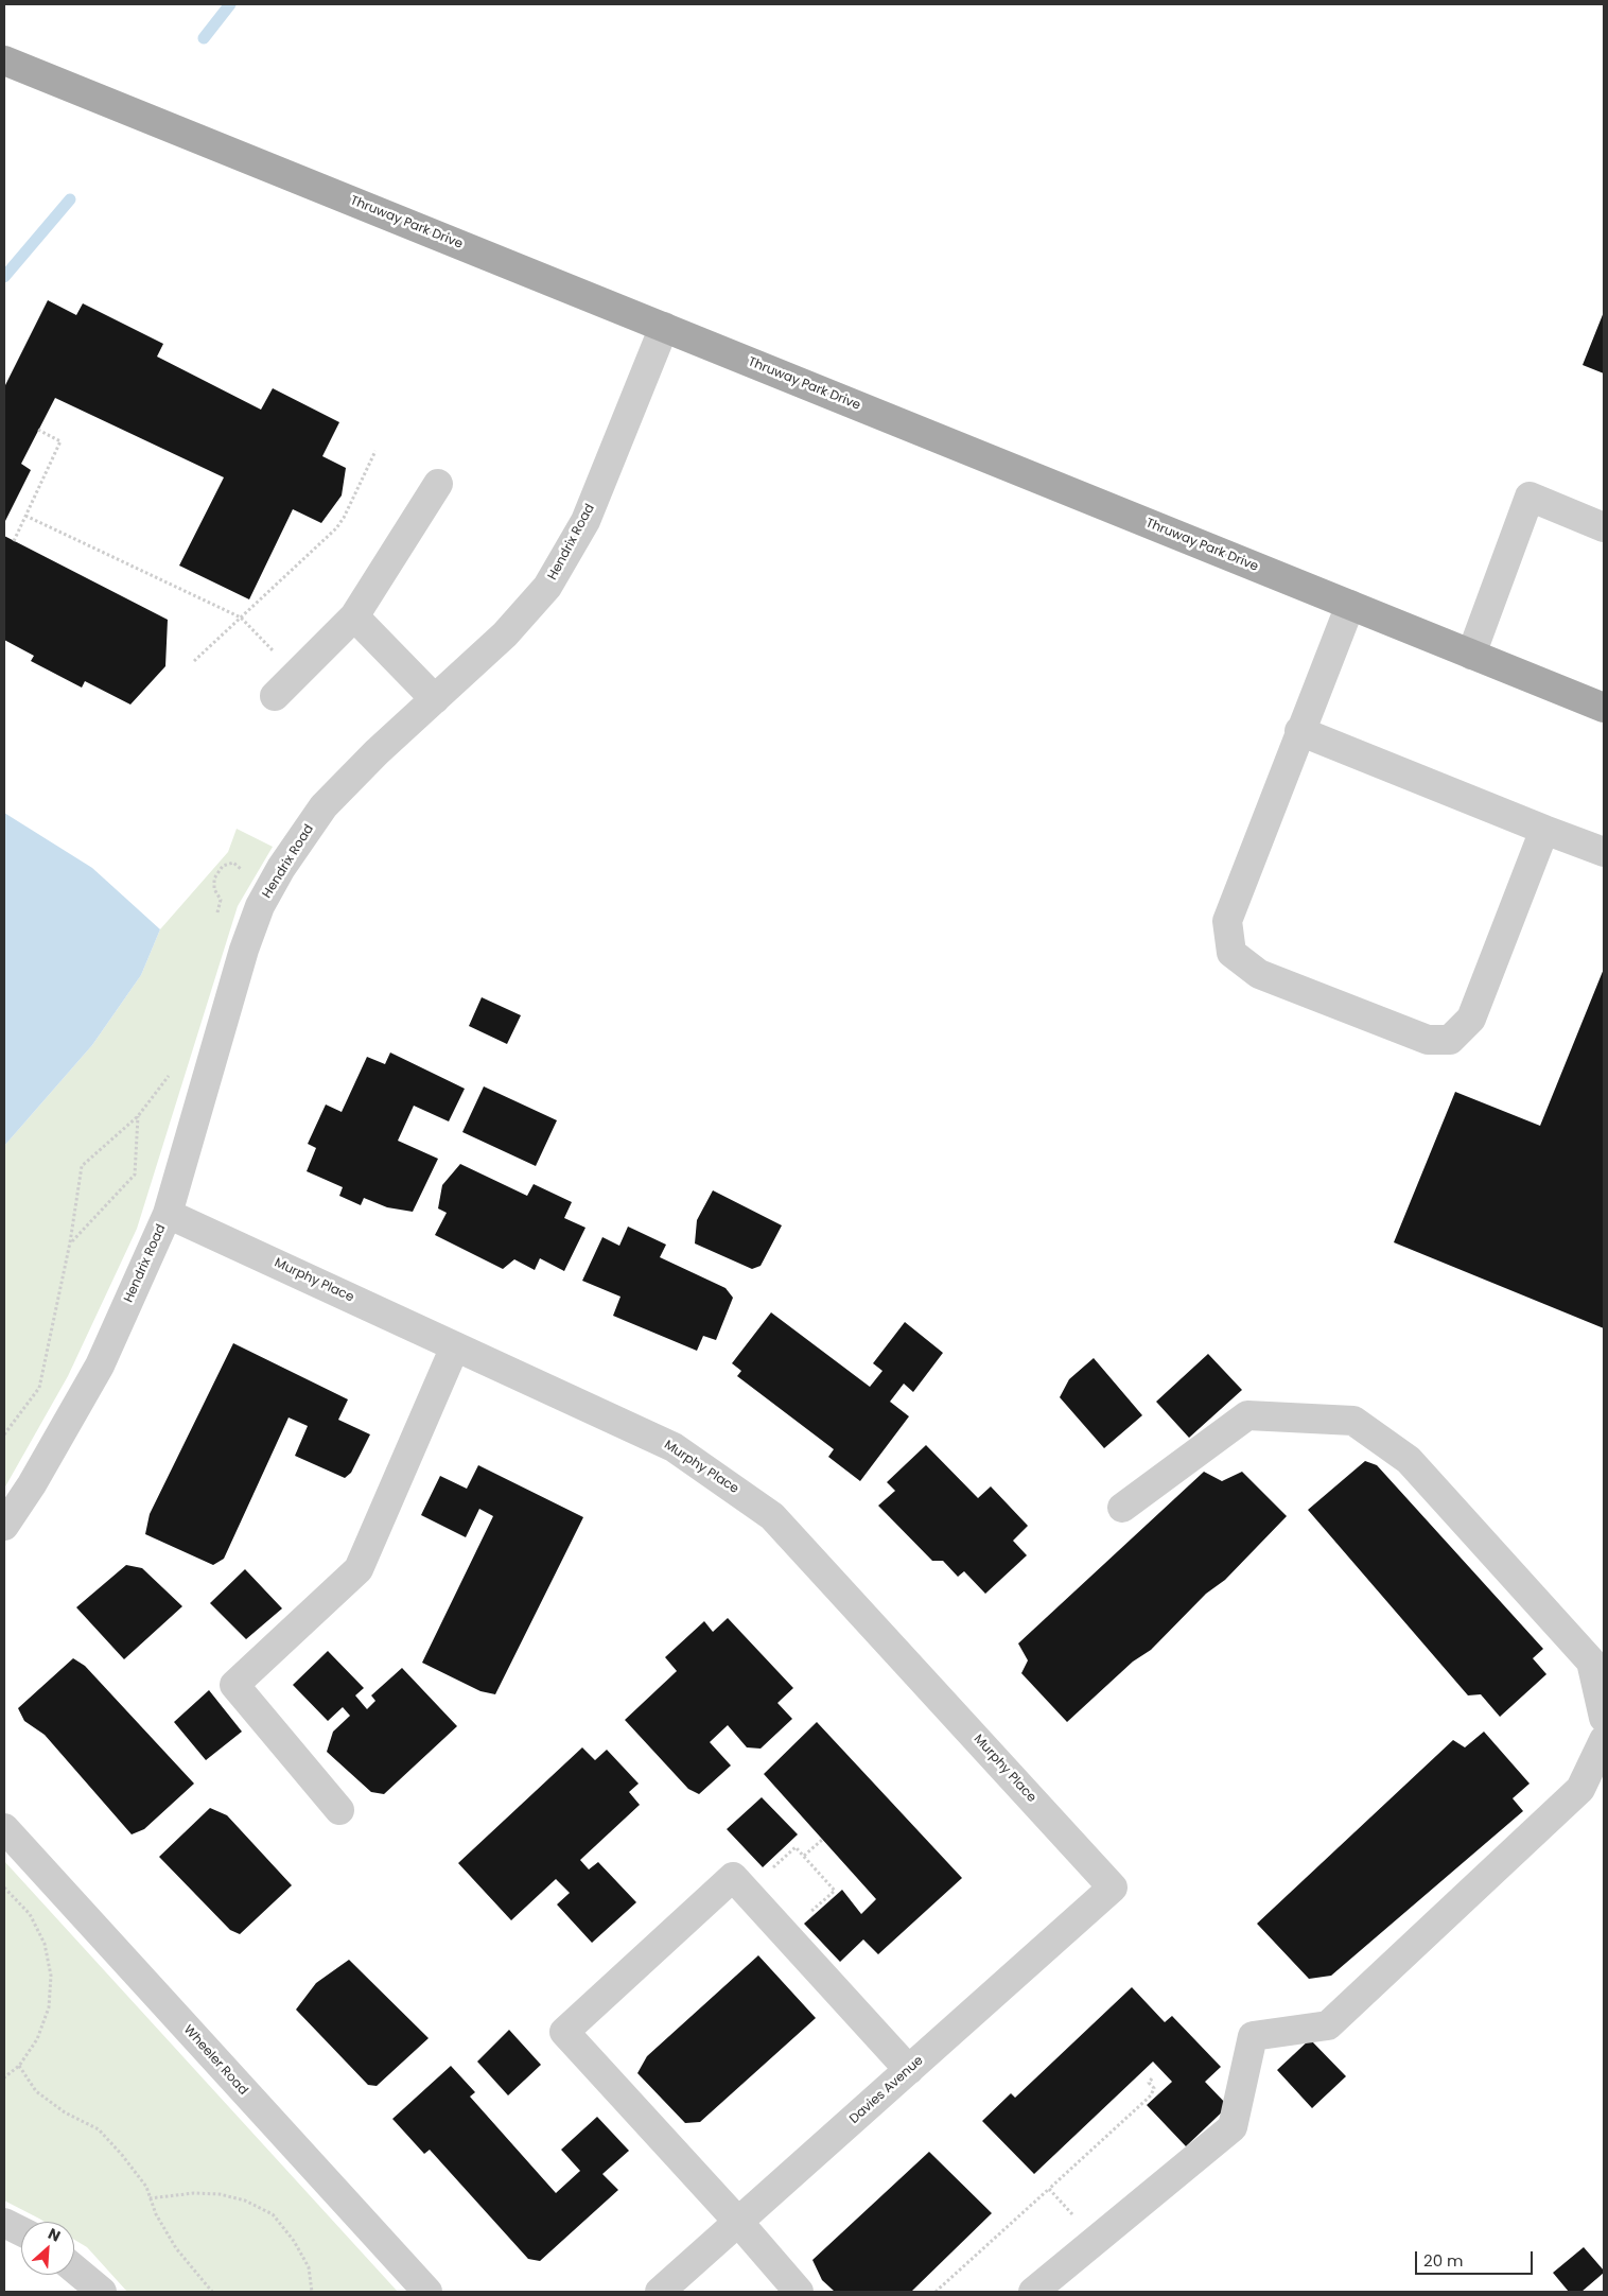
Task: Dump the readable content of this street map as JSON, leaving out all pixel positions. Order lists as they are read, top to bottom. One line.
{"streets":{"main road":["Thruway Park Drive"],"street":["Hendrix Road","Murphy Place","Wheeler Road","Davies Avenue"]},"crossings":[["Thruway Park Drive","Hendrix Road"],["Hendrix Road","Murphy Place"],["Murphy Place","Davies Avenue"]],"scale_bar":"20 m","north":"top right"}
